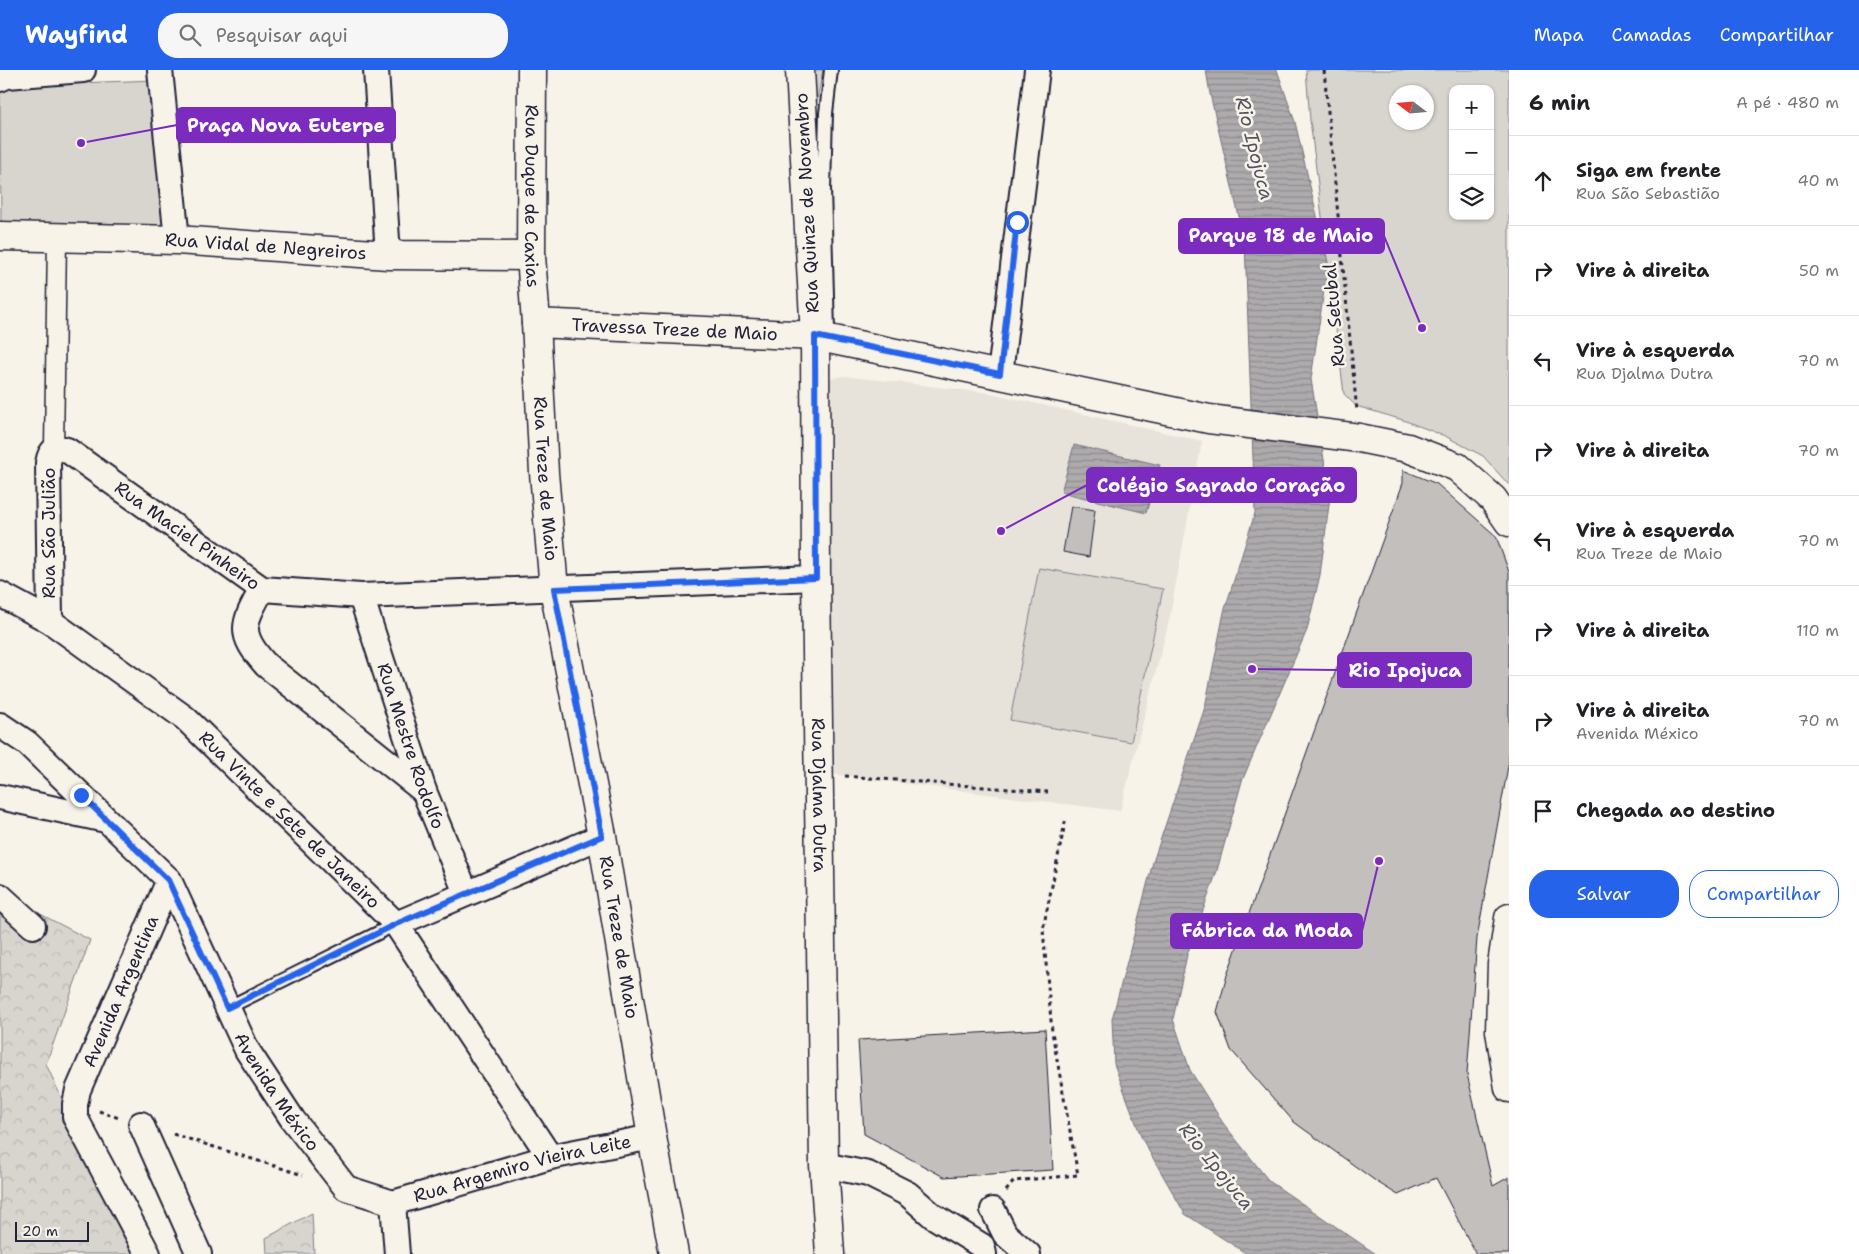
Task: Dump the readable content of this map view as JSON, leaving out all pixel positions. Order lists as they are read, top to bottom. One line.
{"streets":{"main road":["Rua Duque de Caxias","Rua Quinze de Novembro","Rua Vidal de Negreiros","Travessa Treze de Maio","Rua Treze de Maio","Rua Djalma Dutra"],"street":["Rua São Julião","Rua Maciel Pinheiro","Rua Mestre Rodolfo","Rua Vinte e Sete de Janeiro","Avenida Argentina","Avenida México","Rua Argemiro Vieira Leite"],"path":["Rua Setubal"]},"crossings":[["Rua Duque de Caxias","Rua Vidal de Negreiros"],["Rua Duque de Caxias","Travessa Treze de Maio"],["Rua Duque de Caxias","Rua Treze de Maio"],["Rua Quinze de Novembro","Travessa Treze de Maio"],["Rua Quinze de Novembro","Rua Djalma Dutra"],["Rua Setubal","Travessa Treze de Maio"],["Travessa Treze de Maio","Rua Treze de Maio"],["Travessa Treze de Maio","Rua Djalma Dutra"],["Rua Treze de Maio","Rua Maciel Pinheiro"],["Rua Treze de Maio","Rua Argemiro Vieira Leite"],["Rua São Julião","Rua Maciel Pinheiro"],["Rua São Julião","Rua Vinte e Sete de Janeiro"],["Rua Maciel Pinheiro","Rua Mestre Rodolfo"],["Rua Maciel Pinheiro","Rua Djalma Dutra"],["Rua Vinte e Sete de Janeiro","Rua Argemiro Vieira Leite"],["Avenida Argentina","Avenida México"],["Avenida México","Rua Argemiro Vieira Leite"]],"water":["Rio Ipojuca"],"places":["Praça Nova Euterpe","Parque 18 de Maio","Colégio Sagrado Coração","Rio Ipojuca","Fábrica da Moda"],"scale_bar":"20 m","north":"left","page":{"header":"Wayfind","search":"Pesquisar aqui","nav":["Mapa","Camadas","Compartilhar"],"heading":["6 min","A pé · 480 m"],"map_buttons":["+","−"],"list":[["Siga em frente","Rua São Sebastião","40 m"],["Vire à direita","50 m"],["Vire à esquerda","Rua Djalma Dutra","70 m"],["Vire à direita","70 m"],["Vire à esquerda","Rua Treze de Maio","70 m"],["Vire à direita","110 m"],["Vire à direita","Avenida México","70 m"],"Chegada ao destino"],"buttons":["Salvar","Compartilhar"],"scale":"20 m"}}
